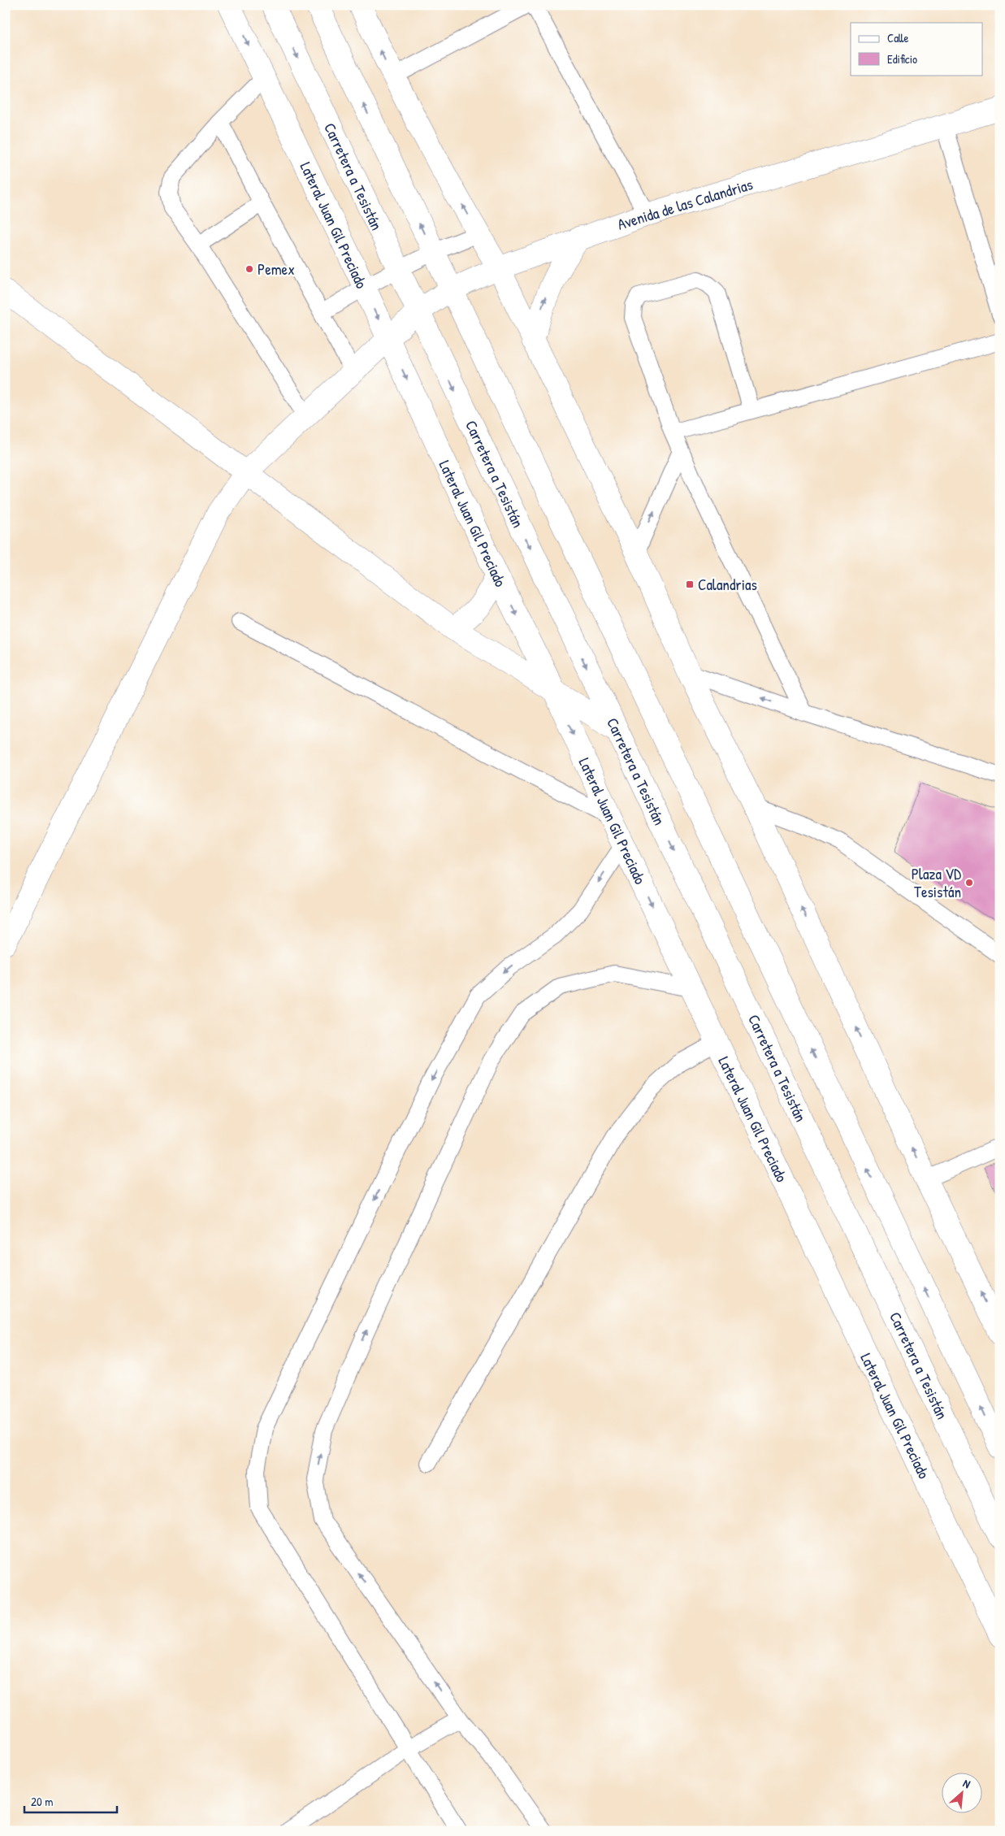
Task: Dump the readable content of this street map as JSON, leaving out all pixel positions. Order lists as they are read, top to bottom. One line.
{"streets":{"main road":["Carretera a Tesistán","Avenida de las Calandrias","Lateral Juan Gil Preciado"]},"crossings":[["Carretera a Tesistán","Avenida de las Calandrias"],["Avenida de las Calandrias","Lateral Juan Gil Preciado"]],"places":{"other":["Pemex","Plaza VD Tesistán"],"transit":["Calandrias"]},"legend":["Calle","Edificio"],"scale_bar":"20 m","north":"top right"}
